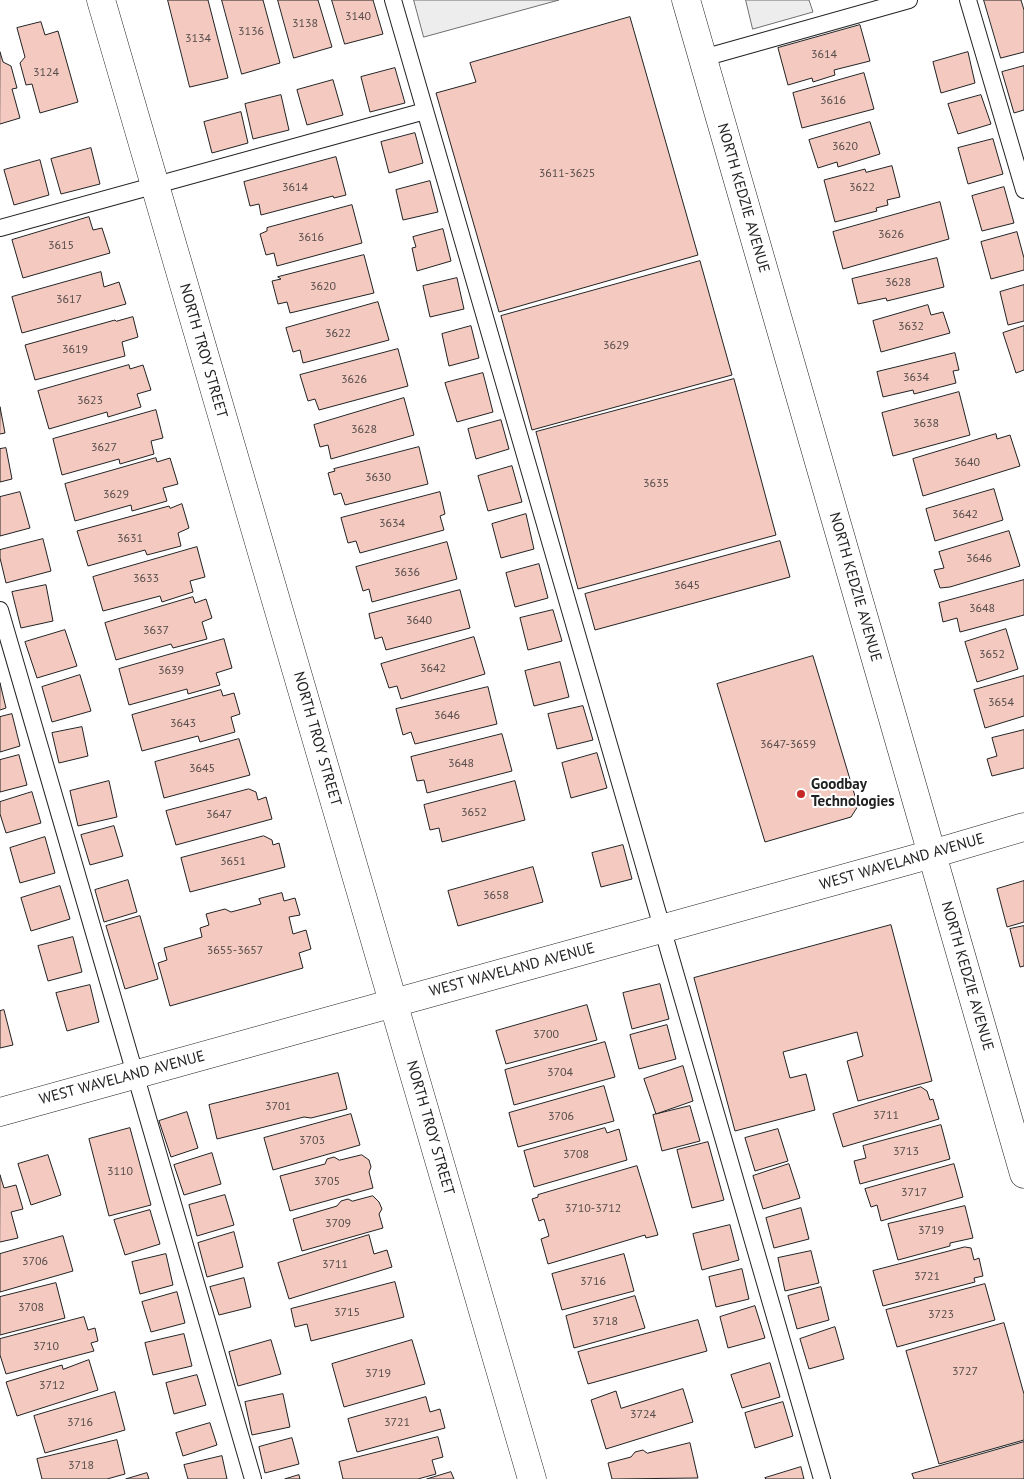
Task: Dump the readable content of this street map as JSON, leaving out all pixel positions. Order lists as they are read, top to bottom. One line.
{"streets":{"street":["NORTH KEDZIE AVENUE","NORTH TROY STREET","WEST WAVELAND AVENUE"]},"crossings":[["NORTH KEDZIE AVENUE","WEST WAVELAND AVENUE"],["NORTH TROY STREET","WEST WAVELAND AVENUE"]],"places":["Goodbay Technologies"],"house_numbers":["3140","3138","3136","3134","3614","3124","3616","3620","3611-3625","3614","3622","3626","3616","3615","3628","3620","3617","3632","3622","3629","3619","3634","3626","3623","3638","3628","3627","3640","3630","3635","3629","3642","3634","3631","3646","3636","3633","3645","3648","3640","3637","3652","3642","3639","3654","3646","3643","3647-3659","3648","3645","3652","3647","3651","3658","3655-3657","3700","3704","3701","3711","3706","3703","3713","3708","3110","3705","3717","3710-3712","3709","3719","3706","3711","3721","3716","3708","3715","3723","3718","3710","3727","3719","3712","3724","3716","3721","3718"]}
